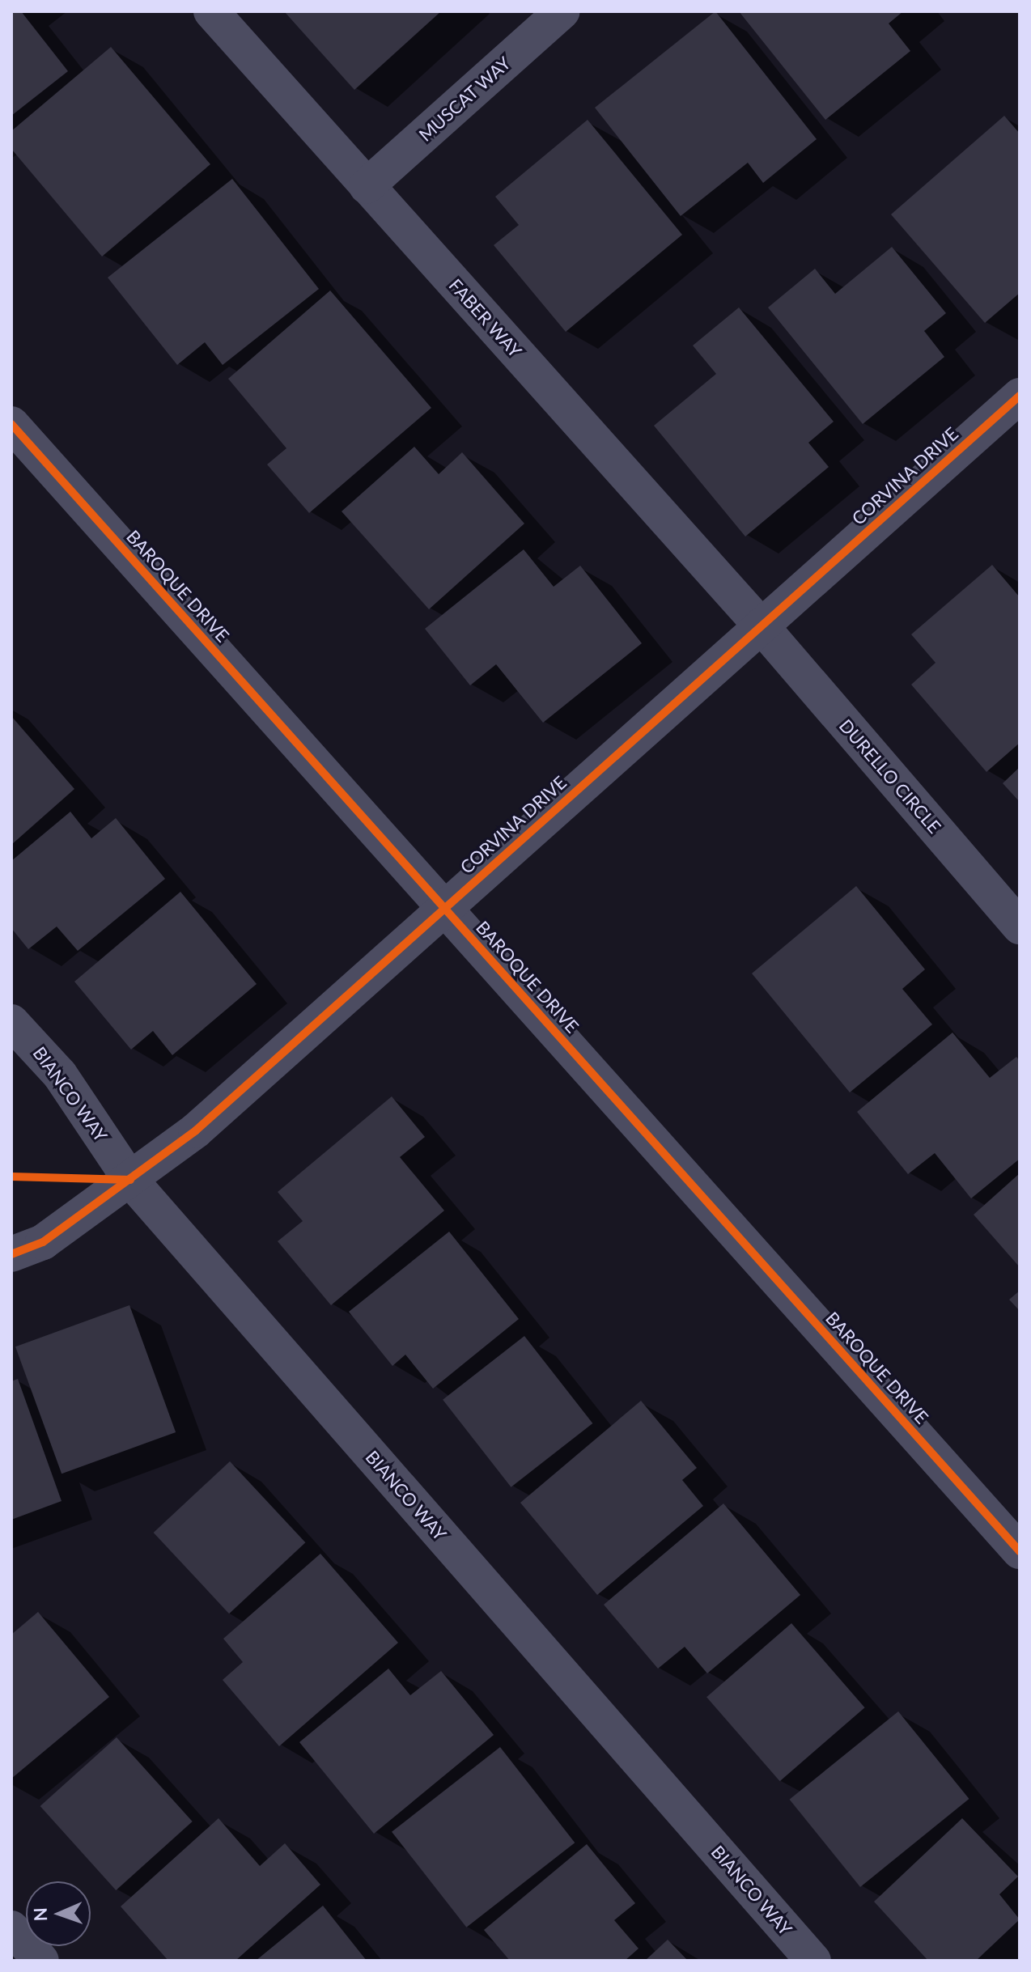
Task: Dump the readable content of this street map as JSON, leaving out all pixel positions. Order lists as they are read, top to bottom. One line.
{"streets":{"street":["MUSCAT WAY","FABER WAY","CORVINA DRIVE","BAROQUE DRIVE","DURELLO CIRCLE","BIANCO WAY"]},"crossings":[["MUSCAT WAY","FABER WAY"],["FABER WAY","CORVINA DRIVE"],["FABER WAY","DURELLO CIRCLE"],["CORVINA DRIVE","BAROQUE DRIVE"],["CORVINA DRIVE","DURELLO CIRCLE"],["CORVINA DRIVE","BIANCO WAY"]],"north":"left"}
